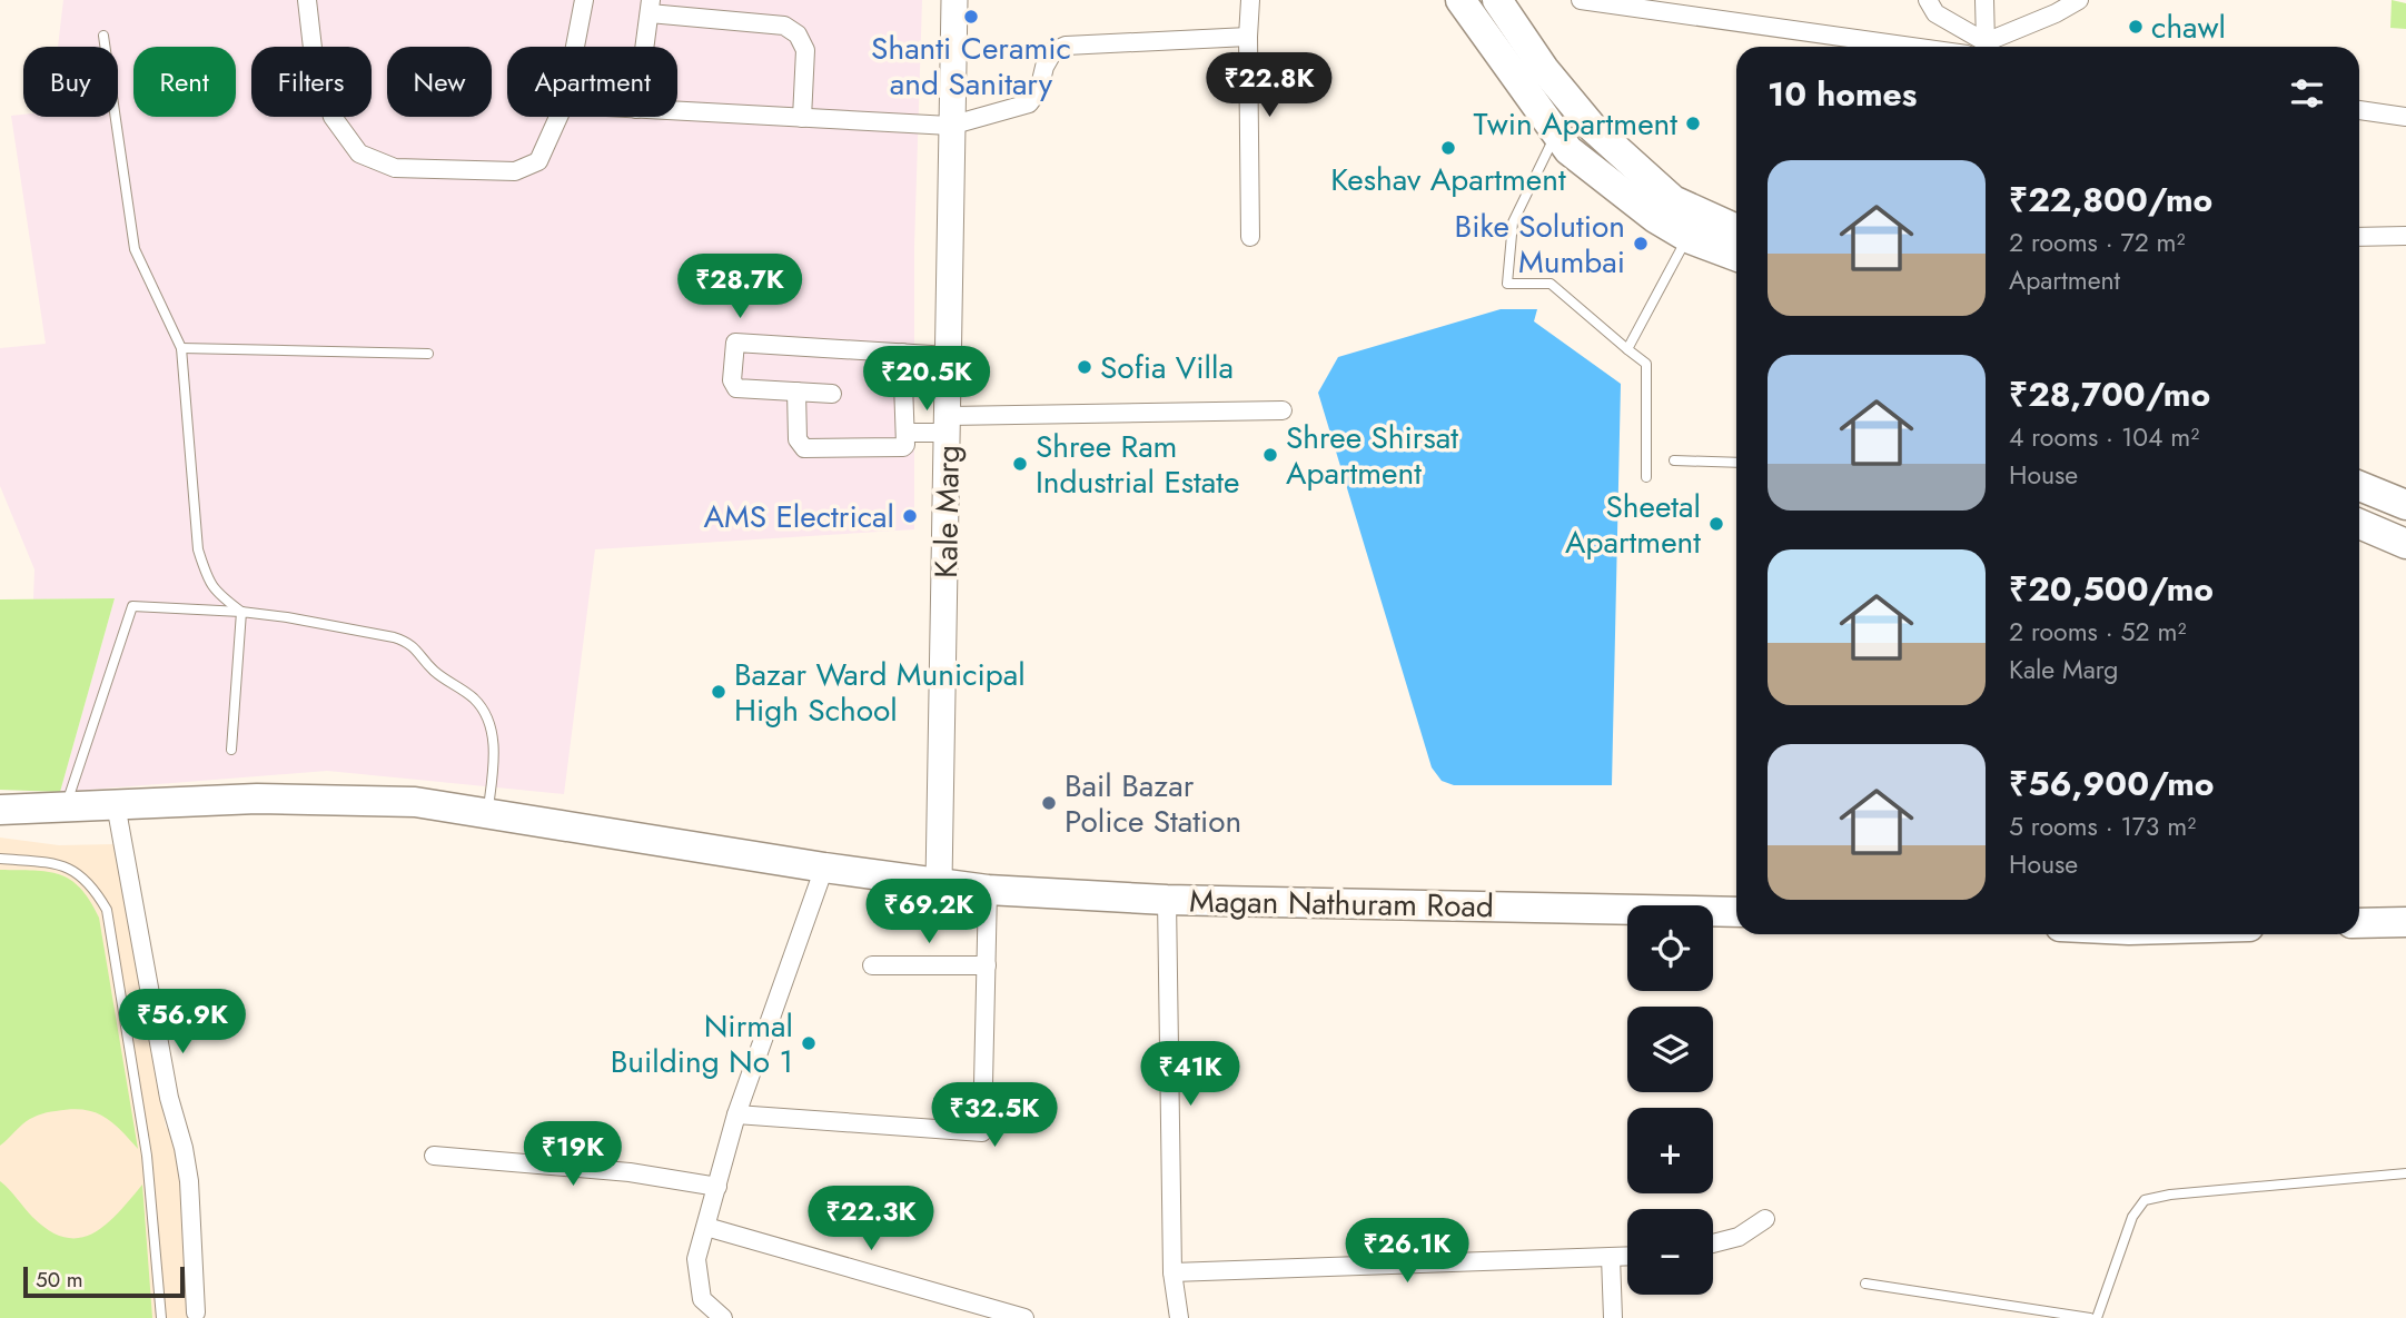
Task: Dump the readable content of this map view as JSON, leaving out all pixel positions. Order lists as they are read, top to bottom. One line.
{"streets":{"main road":["Kale Marg","Magan Nathuram Road"]},"crossings":[["Kale Marg","Magan Nathuram Road"]],"places":["Shanti Ceramic and Sanitary","chawl","Twin Apartment","Keshav Apartment","Bike Solution Mumbai","Sofia Villa","Shree Shirsat Apartment","Shree Ram Industrial Estate","AMS Electrical","Sheetal Apartment","Bazar Ward Municipal High School","Bail Bazar Police Station","Nirmal Building No 1"],"scale_bar":"50 m","page":{"chip":["Buy","Rent","Filters","New","Apartment"],"heading":"10 homes","price":["₹22.8K","₹28.7K","₹20.5K","₹69.2K","₹56.9K","₹41K","₹32.5K","₹19K","₹22.3K","₹26.1K"],"list":[{"name":"₹22,800/mo","note":"2 rooms · 72 m² · Apartment"},{"name":"₹28,700/mo","note":"4 rooms · 104 m² · House"},{"name":"₹20,500/mo","note":"2 rooms · 52 m² · Kale Marg"},{"name":"₹56,900/mo","note":"5 rooms · 173 m² · House"}],"map_buttons":["+","−"],"scale":"50 m"}}
